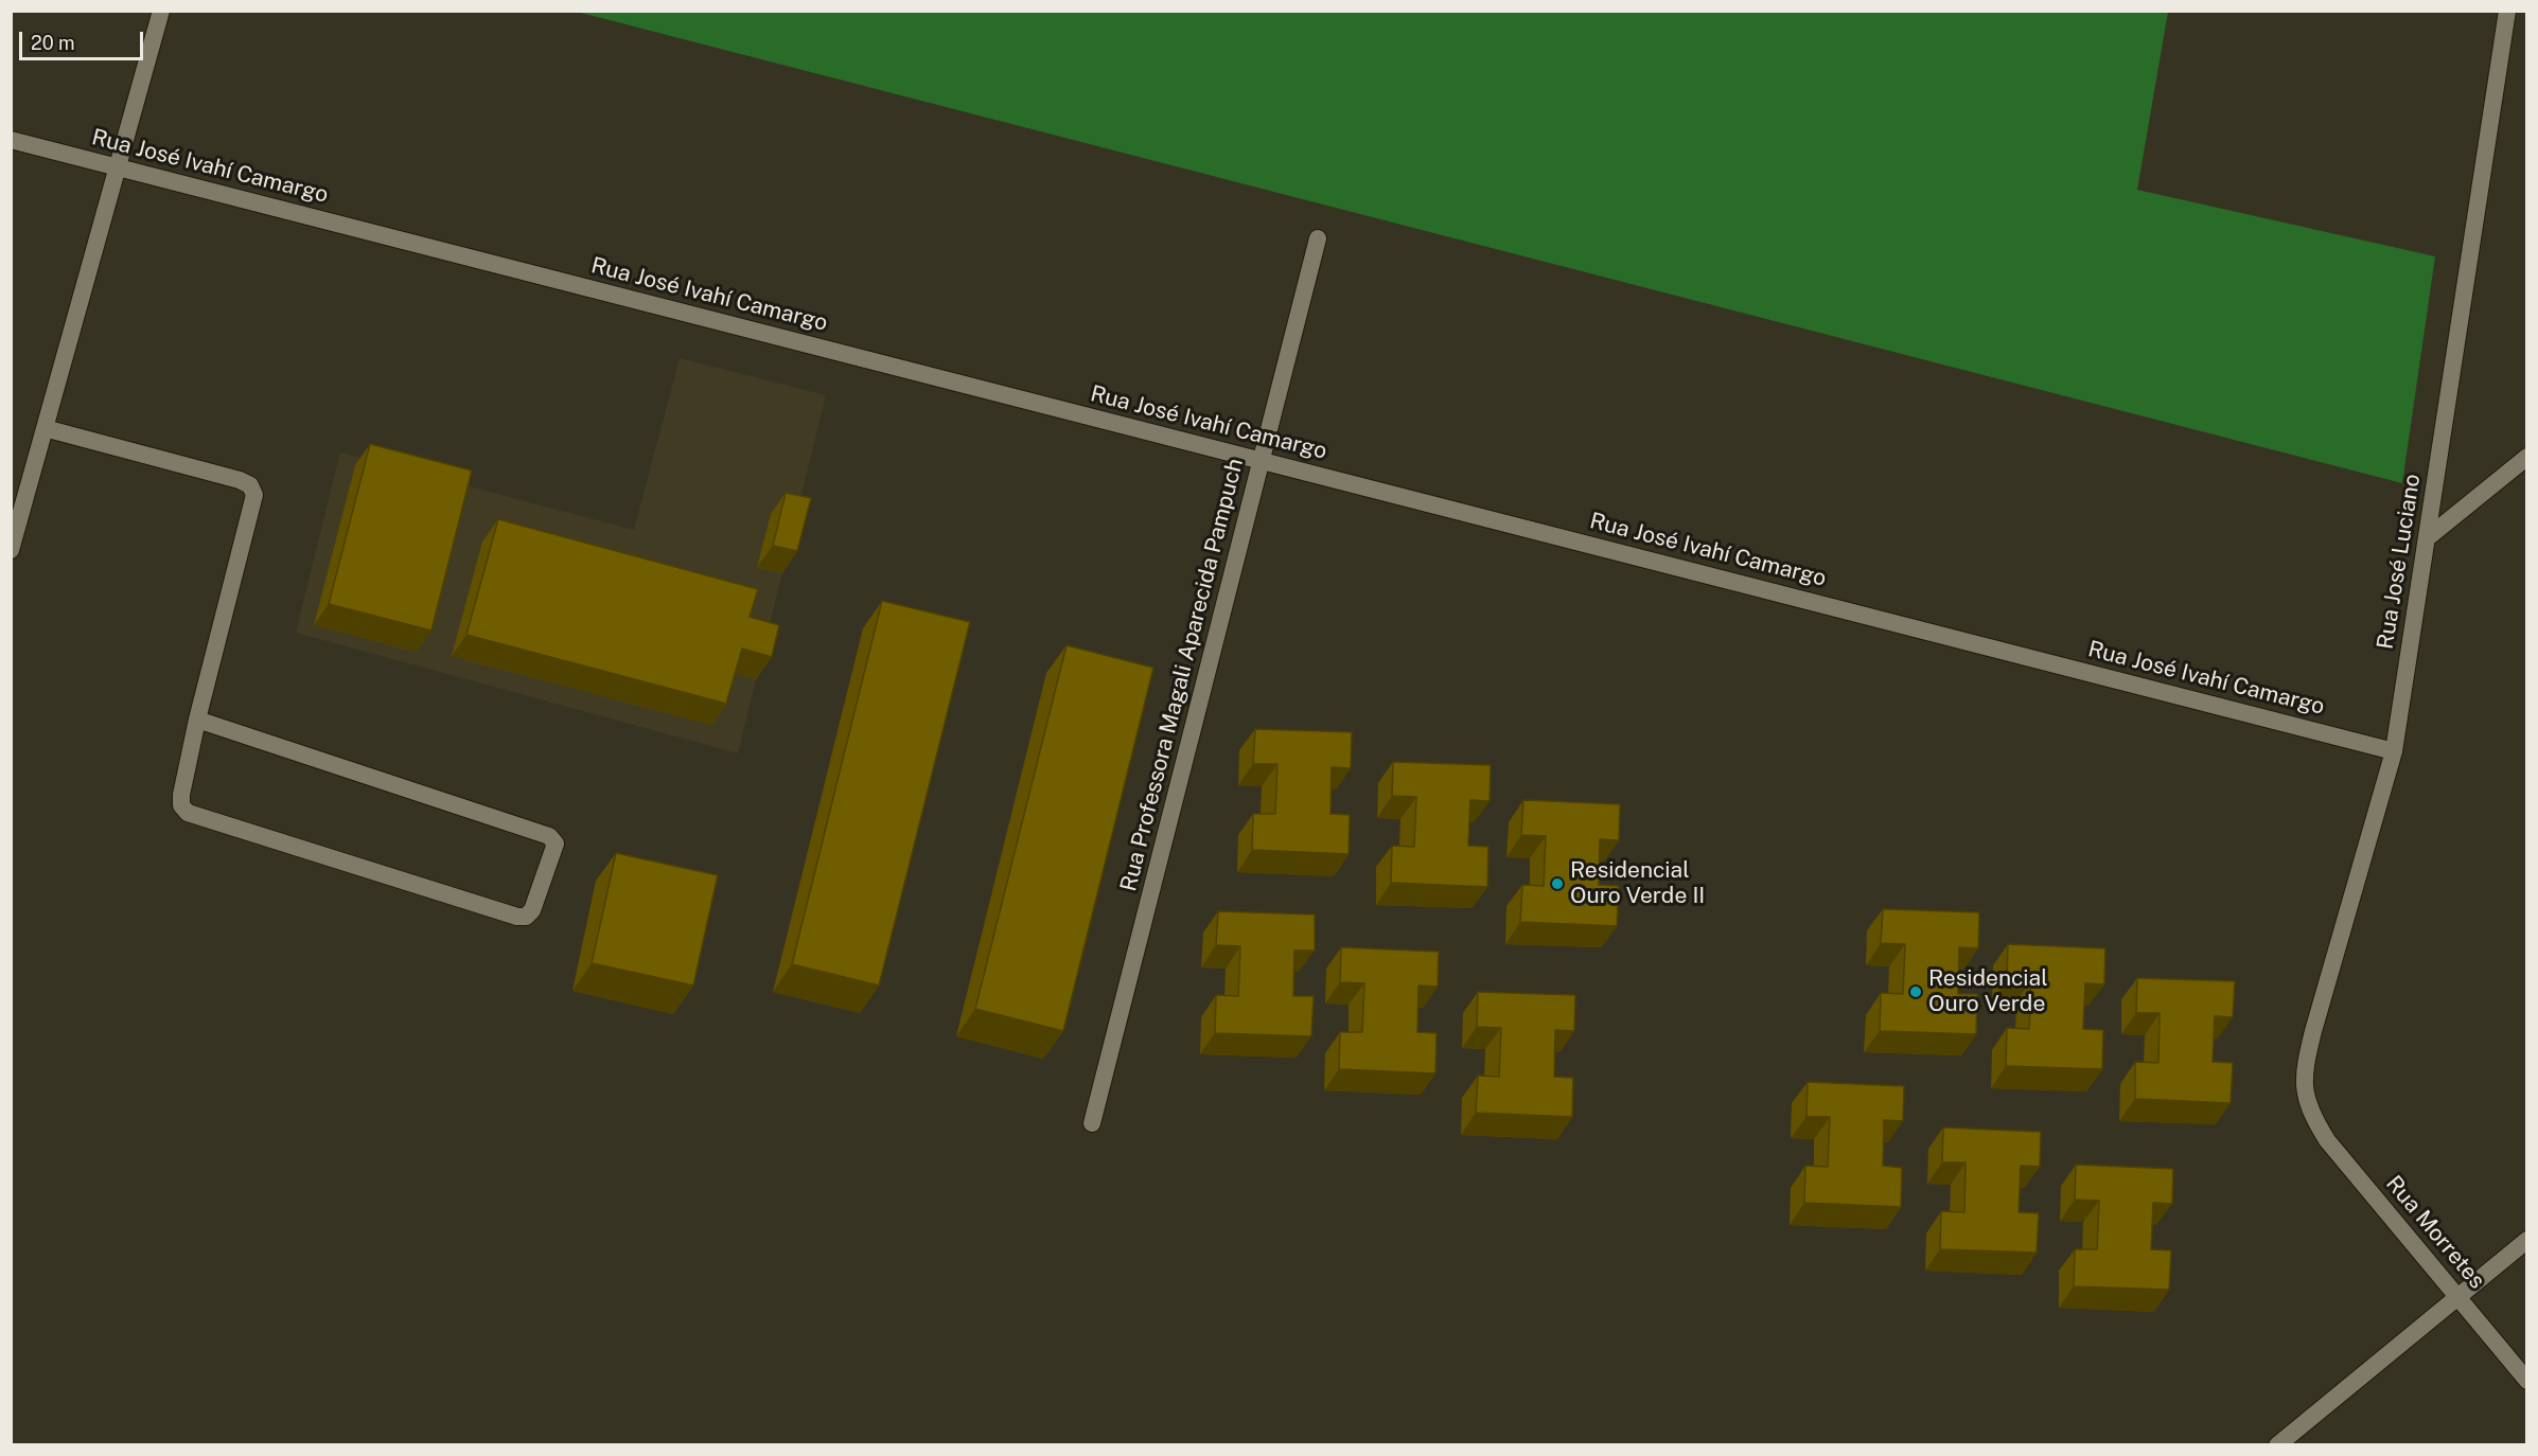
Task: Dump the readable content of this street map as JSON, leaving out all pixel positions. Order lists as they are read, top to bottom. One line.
{"streets":{"street":["Rua José Ivahí Camargo","Rua José Luciano","Rua Professora Magali Aparecida Pampuch","Rua Morretes"]},"crossings":[["Rua José Ivahí Camargo","Rua José Luciano"],["Rua José Ivahí Camargo","Rua Professora Magali Aparecida Pampuch"],["Rua José Luciano","Rua Morretes"]],"places":["Residencial Ouro Verde II","Residencial Ouro Verde"],"scale_bar":"20 m"}
